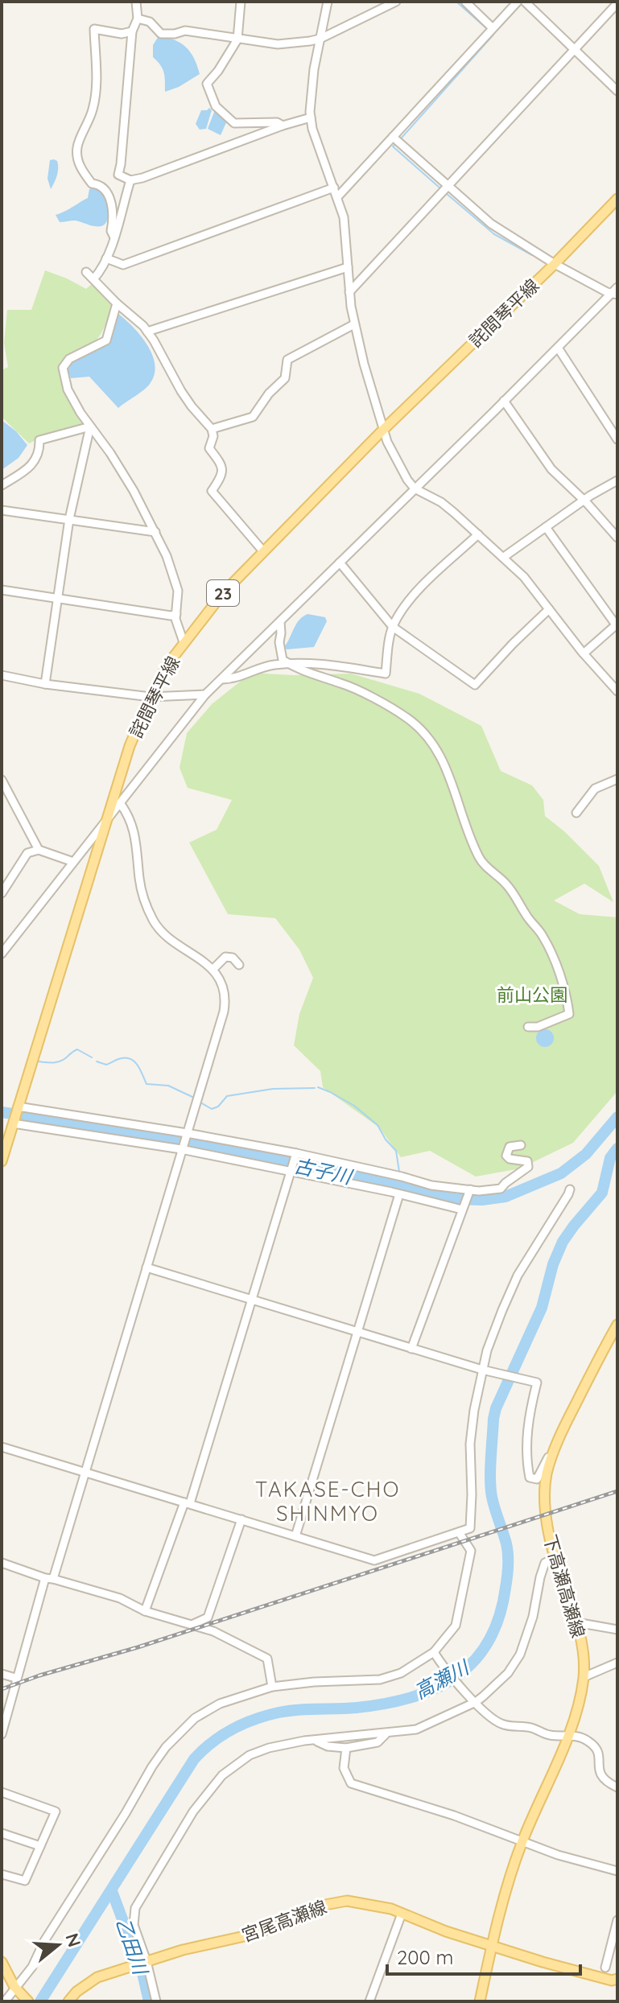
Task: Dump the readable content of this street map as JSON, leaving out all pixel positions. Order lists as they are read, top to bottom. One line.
{"streets":{"main road":["詫間琴平線","23","下高瀬高瀬線","宮尾高瀬線"]},"crossings":[["下高瀬高瀬線","宮尾高瀬線"]],"districts":["TAKASE-CHO SHINMYO"],"water":["古子川","高瀬川","乙田川"],"parks":["前山公園"],"scale_bar":"200 m","north":"right"}
